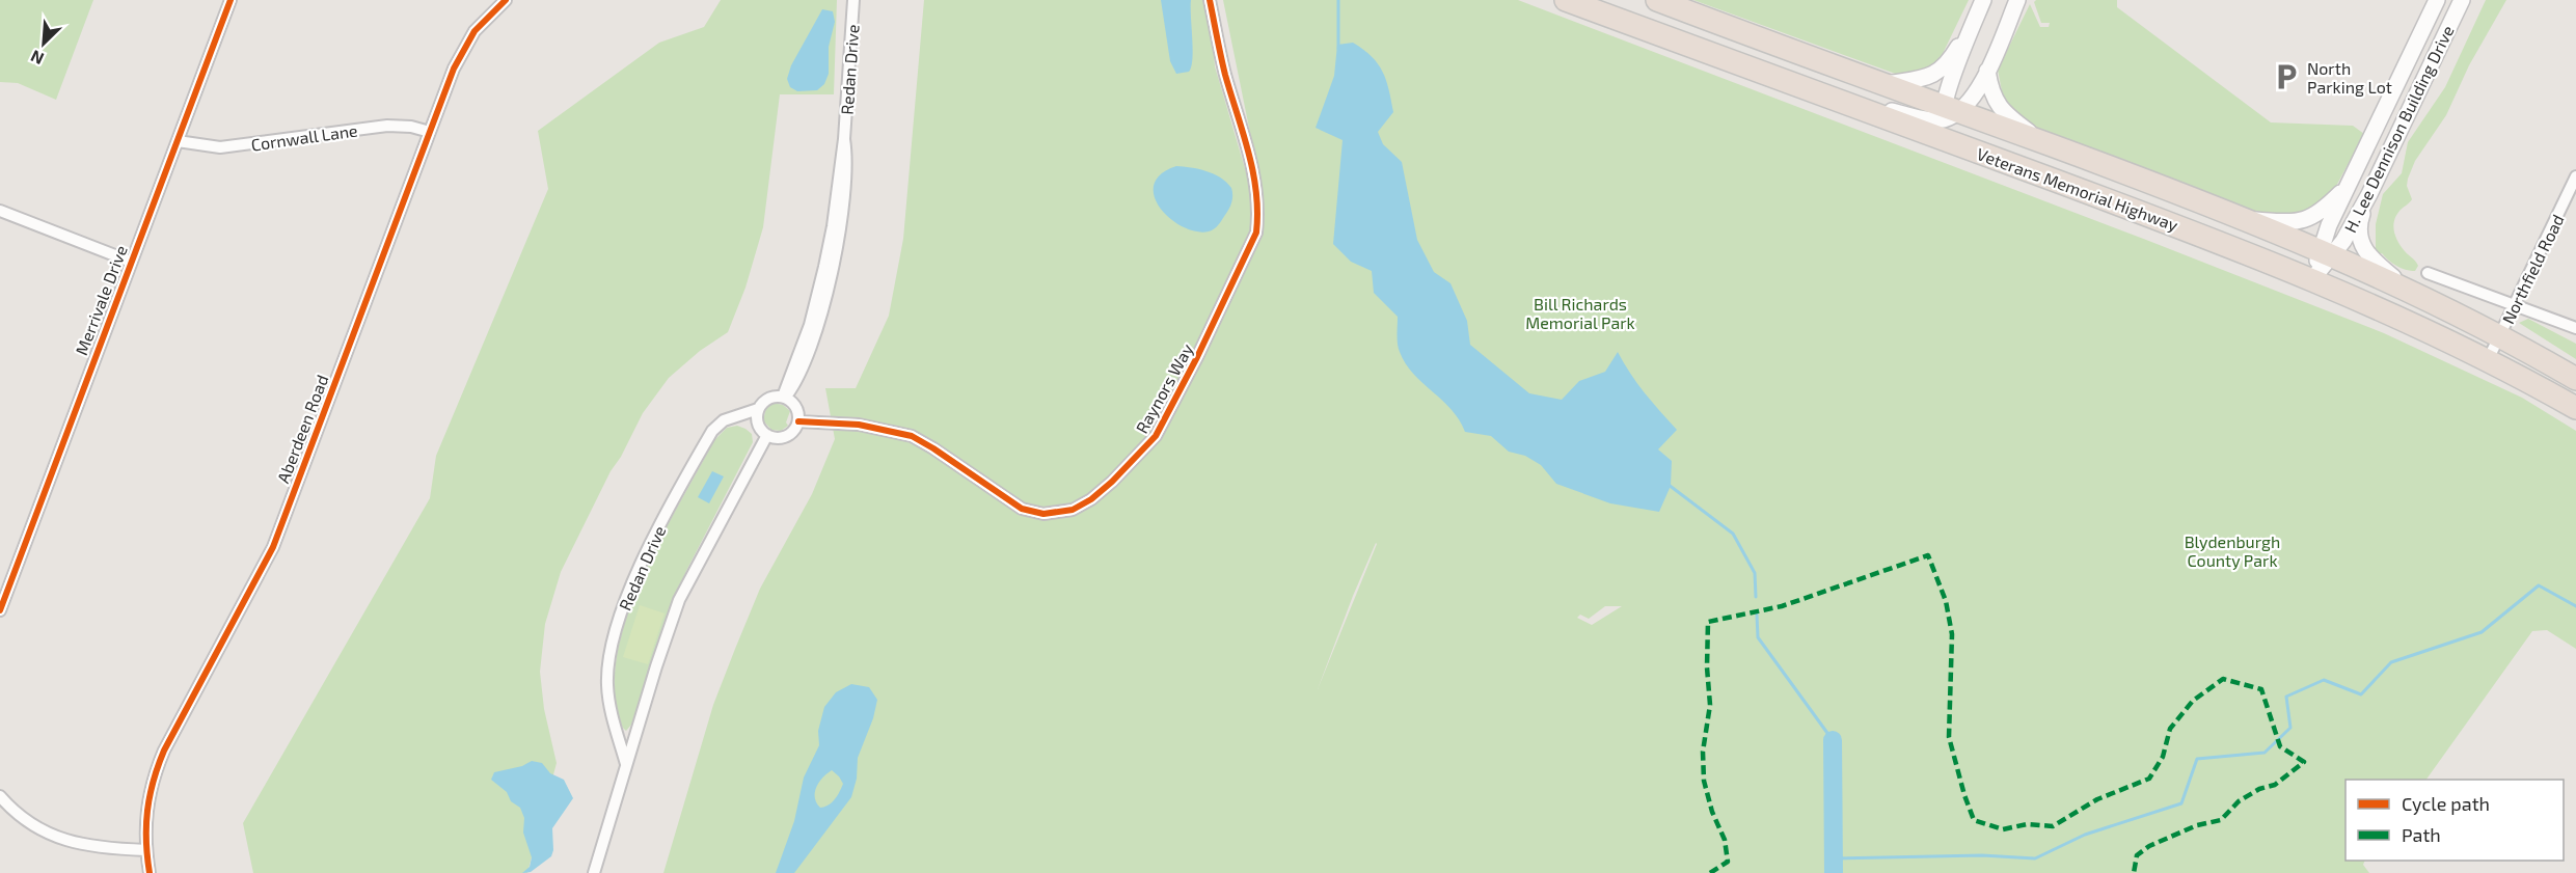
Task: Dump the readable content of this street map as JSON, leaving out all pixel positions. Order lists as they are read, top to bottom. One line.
{"streets":{"highway":["Veterans Memorial Highway"],"street":["Redan Drive","H. Lee Dennison Building Drive","Cornwall Lane","Northfield Road","Merrivale Drive","Raynors Way","Aberdeen Road"]},"crossings":[["Redan Drive","Raynors Way"],["H. Lee Dennison Building Drive","Veterans Memorial Highway"],["Cornwall Lane","Merrivale Drive"],["Cornwall Lane","Aberdeen Road"],["Veterans Memorial Highway","Northfield Road"]],"parks":["Bill Richards Memorial Park","Blydenburgh County Park"],"places":{"parking":["North Parking Lot"]},"legend":["Cycle path","Path"],"north":"bottom left"}
